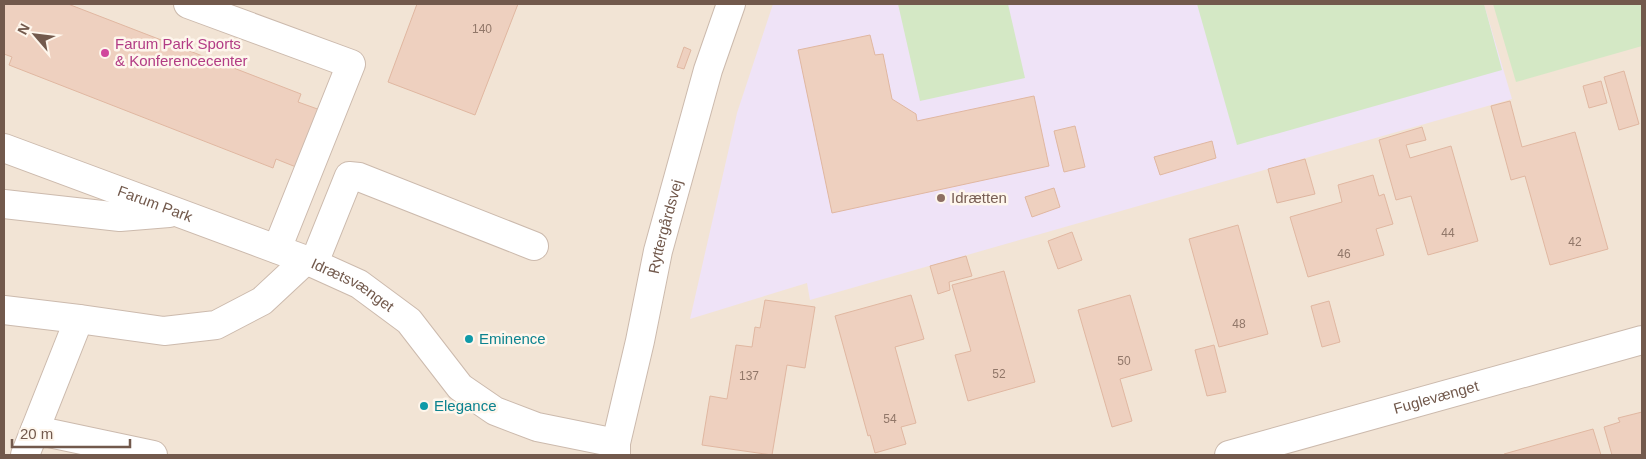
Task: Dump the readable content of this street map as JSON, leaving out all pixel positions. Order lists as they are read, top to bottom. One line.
{"streets":{"street":["Farum Park","Ryttergårdsvej","Idrætsvænget","Fuglevænget"]},"crossings":[["Farum Park","Idrætsvænget"],["Ryttergårdsvej","Idrætsvænget"]],"places":["Farum Park Sports & Konferencecenter","Idrætten","Eminence","Elegance"],"house_numbers":["140","44","42","46","48","50","52","137","54"],"scale_bar":"20 m","north":"top left"}
